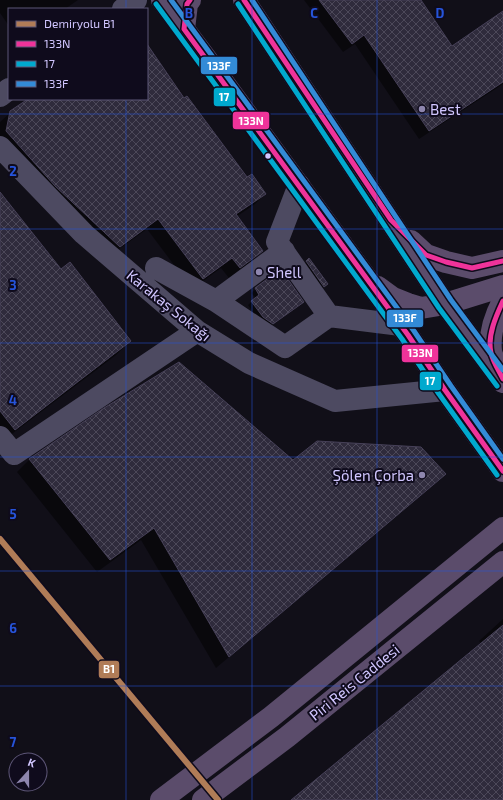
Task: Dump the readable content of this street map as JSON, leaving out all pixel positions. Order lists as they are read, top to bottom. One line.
{"streets":{"main road":["Piri Reis Caddesi"],"street":["Karakaş Sokağı"]},"places":["Best","Shell","Şölen Çorba"],"lines":["transit line 133N","transit line 133F","transit line 17","rail line B1"],"legend":["Demiryolu B1","133N","17","133F"],"north":"top","grid":{"columns":["B","C","D"],"rows":["2","3","4","5","6","7"]}}
